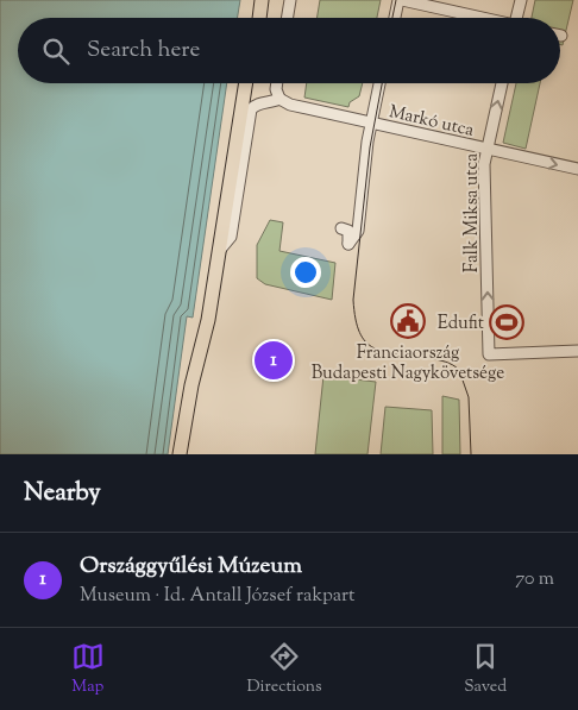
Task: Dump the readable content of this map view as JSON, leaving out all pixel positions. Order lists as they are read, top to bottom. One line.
{"streets":{"street":["Markó utca","Falk Miksa utca"]},"crossings":[["Markó utca","Falk Miksa utca"]],"places":{"public building":["Franciaország Budapesti Nagykövetsége"],"sports":["Edufit"]},"page":{"search":"Search here","pins":"1","heading":"Nearby","list":[{"mark":"1","name":"Országgyűlési Múzeum","note":"Museum · Id. Antall József rakpart","value":"70 m"}],"nav":["Map","Directions","Saved"]}}
